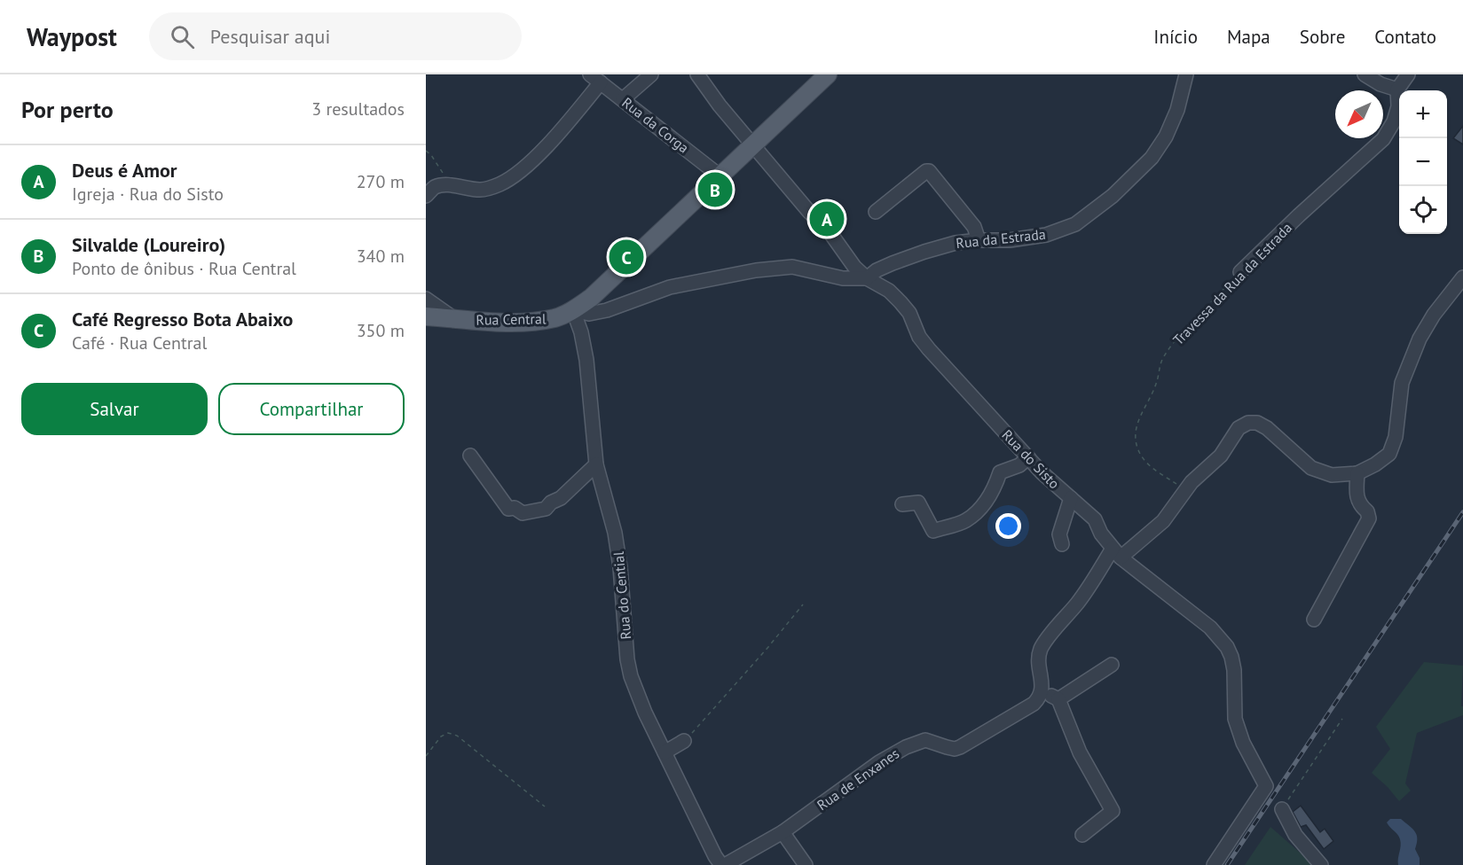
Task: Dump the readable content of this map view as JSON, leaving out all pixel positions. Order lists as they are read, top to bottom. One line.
{"streets":{"main road":["Rua Central"],"street":["Rua da Corga","Rua da Estrada","Travessa da Rua da Estrada","Rua do Sisto","Rua do Cential","Rua de Enxanes"]},"crossings":[["Rua da Corga","Rua Central"],["Rua da Estrada","Rua do Sisto"],["Rua Central","Rua do Sisto"],["Rua Central","Rua do Cential"],["Rua do Cential","Rua de Enxanes"]],"north":"bottom left","page":{"header":"Waypost","search":"Pesquisar aqui","nav":["Início","Mapa","Sobre","Contato"],"heading":["Por perto","3 resultados"],"map_buttons":["+","−"],"list":[{"mark":"A","name":"Deus é Amor","note":"Igreja · Rua do Sisto","value":"270 m"},{"mark":"B","name":"Silvalde (Loureiro)","note":"Ponto de ônibus · Rua Central","value":"340 m"},{"mark":"C","name":"Café Regresso Bota Abaixo","note":"Café · Rua Central","value":"350 m"}],"pins":["B","A","C"],"buttons":["Salvar","Compartilhar"]}}
